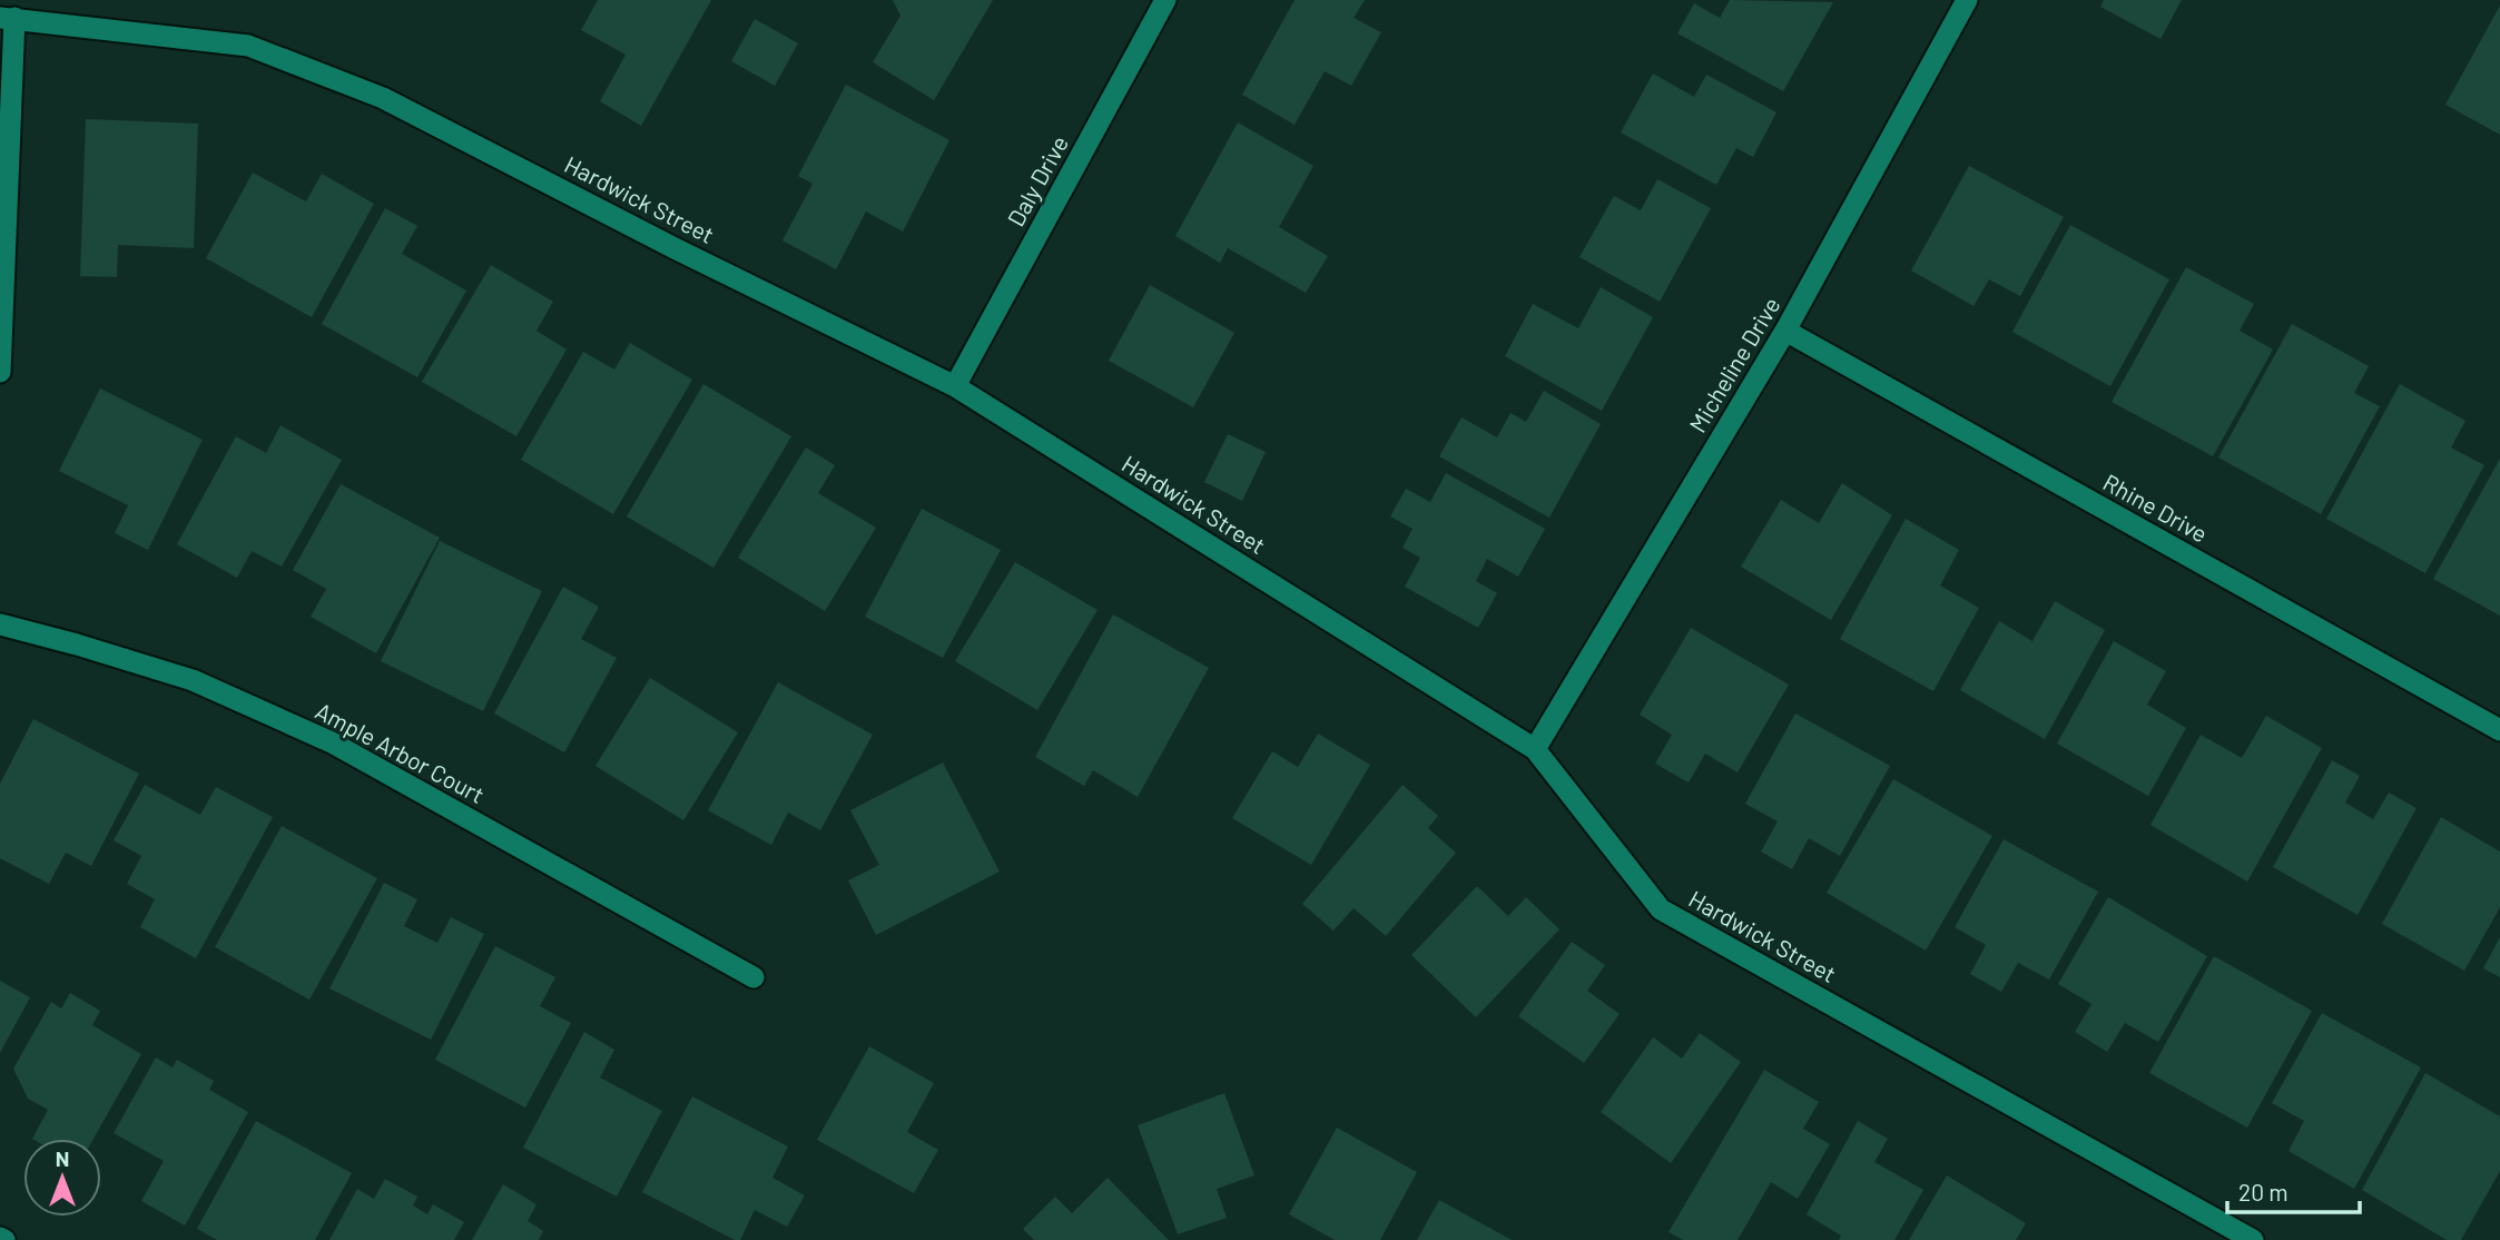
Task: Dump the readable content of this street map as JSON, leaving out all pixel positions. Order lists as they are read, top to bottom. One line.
{"streets":{"street":["Daly Drive","Hardwick Street","Micheline Drive","Rhine Drive","Ample Arbor Court"]},"crossings":[["Daly Drive","Hardwick Street"],["Hardwick Street","Micheline Drive"],["Micheline Drive","Rhine Drive"]],"scale_bar":"20 m","north":"top"}
